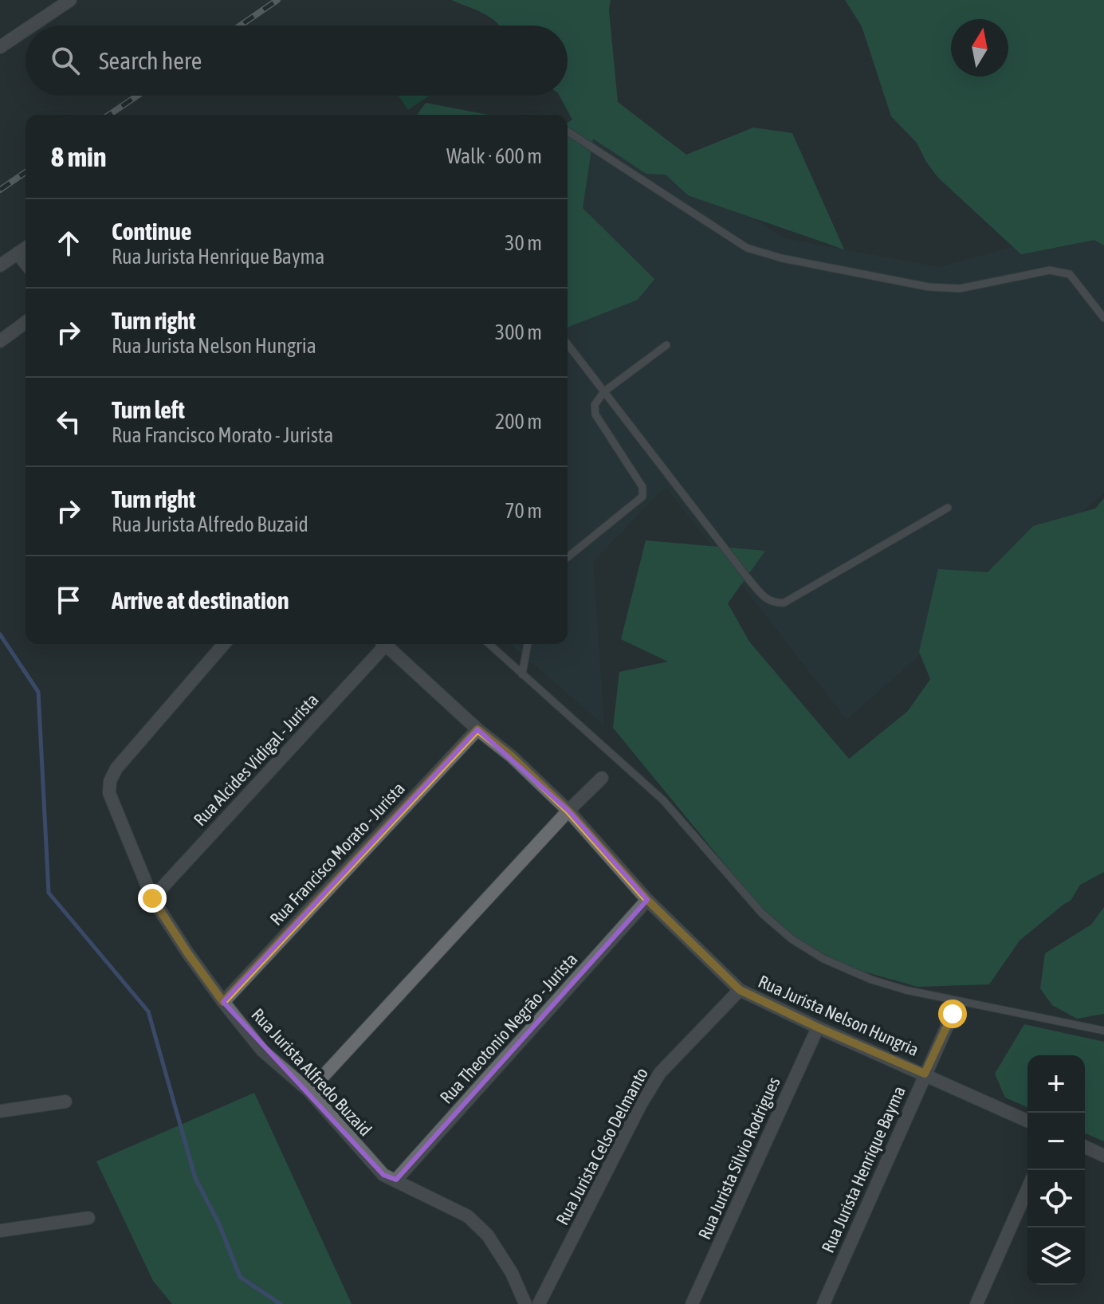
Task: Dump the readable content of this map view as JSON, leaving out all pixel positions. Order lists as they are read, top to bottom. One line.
{"streets":{"street":["Rua Alcides Vidigal - Jurista","Rua Francisco Morato - Jurista","Rua Jurista Nelson Hungria","Rua Theotonio Negrão - Jurista","Rua Jurista Alfredo Buzaid","Rua Jurista Celso Delmanto","Rua Jurista Silvio Rodrigues","Rua Jurista Henrique Bayma"]},"crossings":[["Rua Alcides Vidigal - Jurista","Rua Jurista Alfredo Buzaid"],["Rua Francisco Morato - Jurista","Rua Jurista Nelson Hungria"],["Rua Francisco Morato - Jurista","Rua Jurista Alfredo Buzaid"],["Rua Jurista Nelson Hungria","Rua Theotonio Negrão - Jurista"],["Rua Jurista Nelson Hungria","Rua Jurista Celso Delmanto"],["Rua Jurista Nelson Hungria","Rua Jurista Silvio Rodrigues"],["Rua Jurista Nelson Hungria","Rua Jurista Henrique Bayma"],["Rua Theotonio Negrão - Jurista","Rua Jurista Alfredo Buzaid"]],"north":"top","page":{"search":"Search here","heading":["8 min","Walk · 600 m"],"list":[["Continue","Rua Jurista Henrique Bayma","30 m"],["Turn right","Rua Jurista Nelson Hungria","300 m"],["Turn left","Rua Francisco Morato - Jurista","200 m"],["Turn right","Rua Jurista Alfredo Buzaid","70 m"],"Arrive at destination"],"map_buttons":["+","−"]}}
